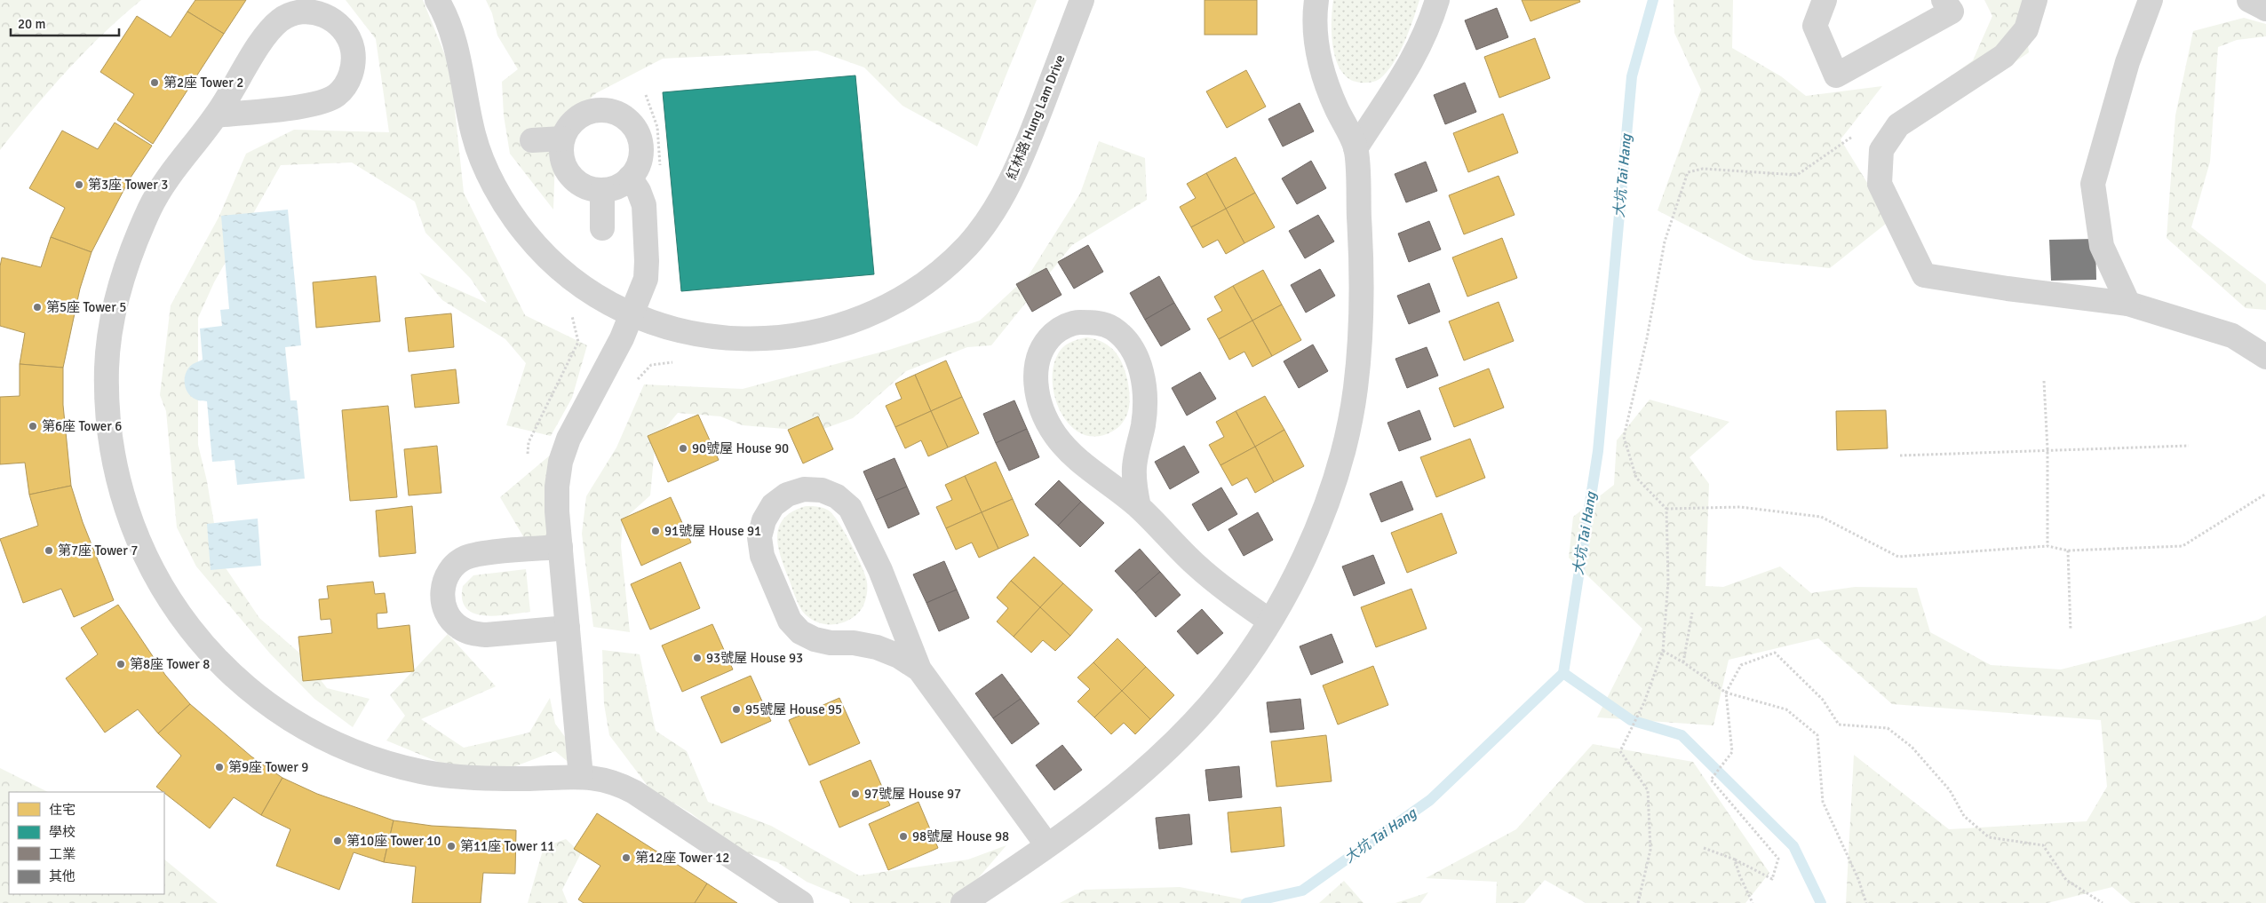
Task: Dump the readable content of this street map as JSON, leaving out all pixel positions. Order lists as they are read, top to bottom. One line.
{"streets":{"street":["紅林路 Hung Lam Drive"]},"water":["大坑 Tai Hang"],"places":["第2座 Tower 2","第3座 Tower 3","第5座 Tower 5","第6座 Tower 6","90號屋 House 90","91號屋 House 91","第7座 Tower 7","93號屋 House 93","第8座 Tower 8","95號屋 House 95","第9座 Tower 9","97號屋 House 97","98號屋 House 98","第10座 Tower 10","第11座 Tower 11","第12座 Tower 12"],"legend":["住宅","學校","工業","其他"],"scale_bar":"20 m"}
